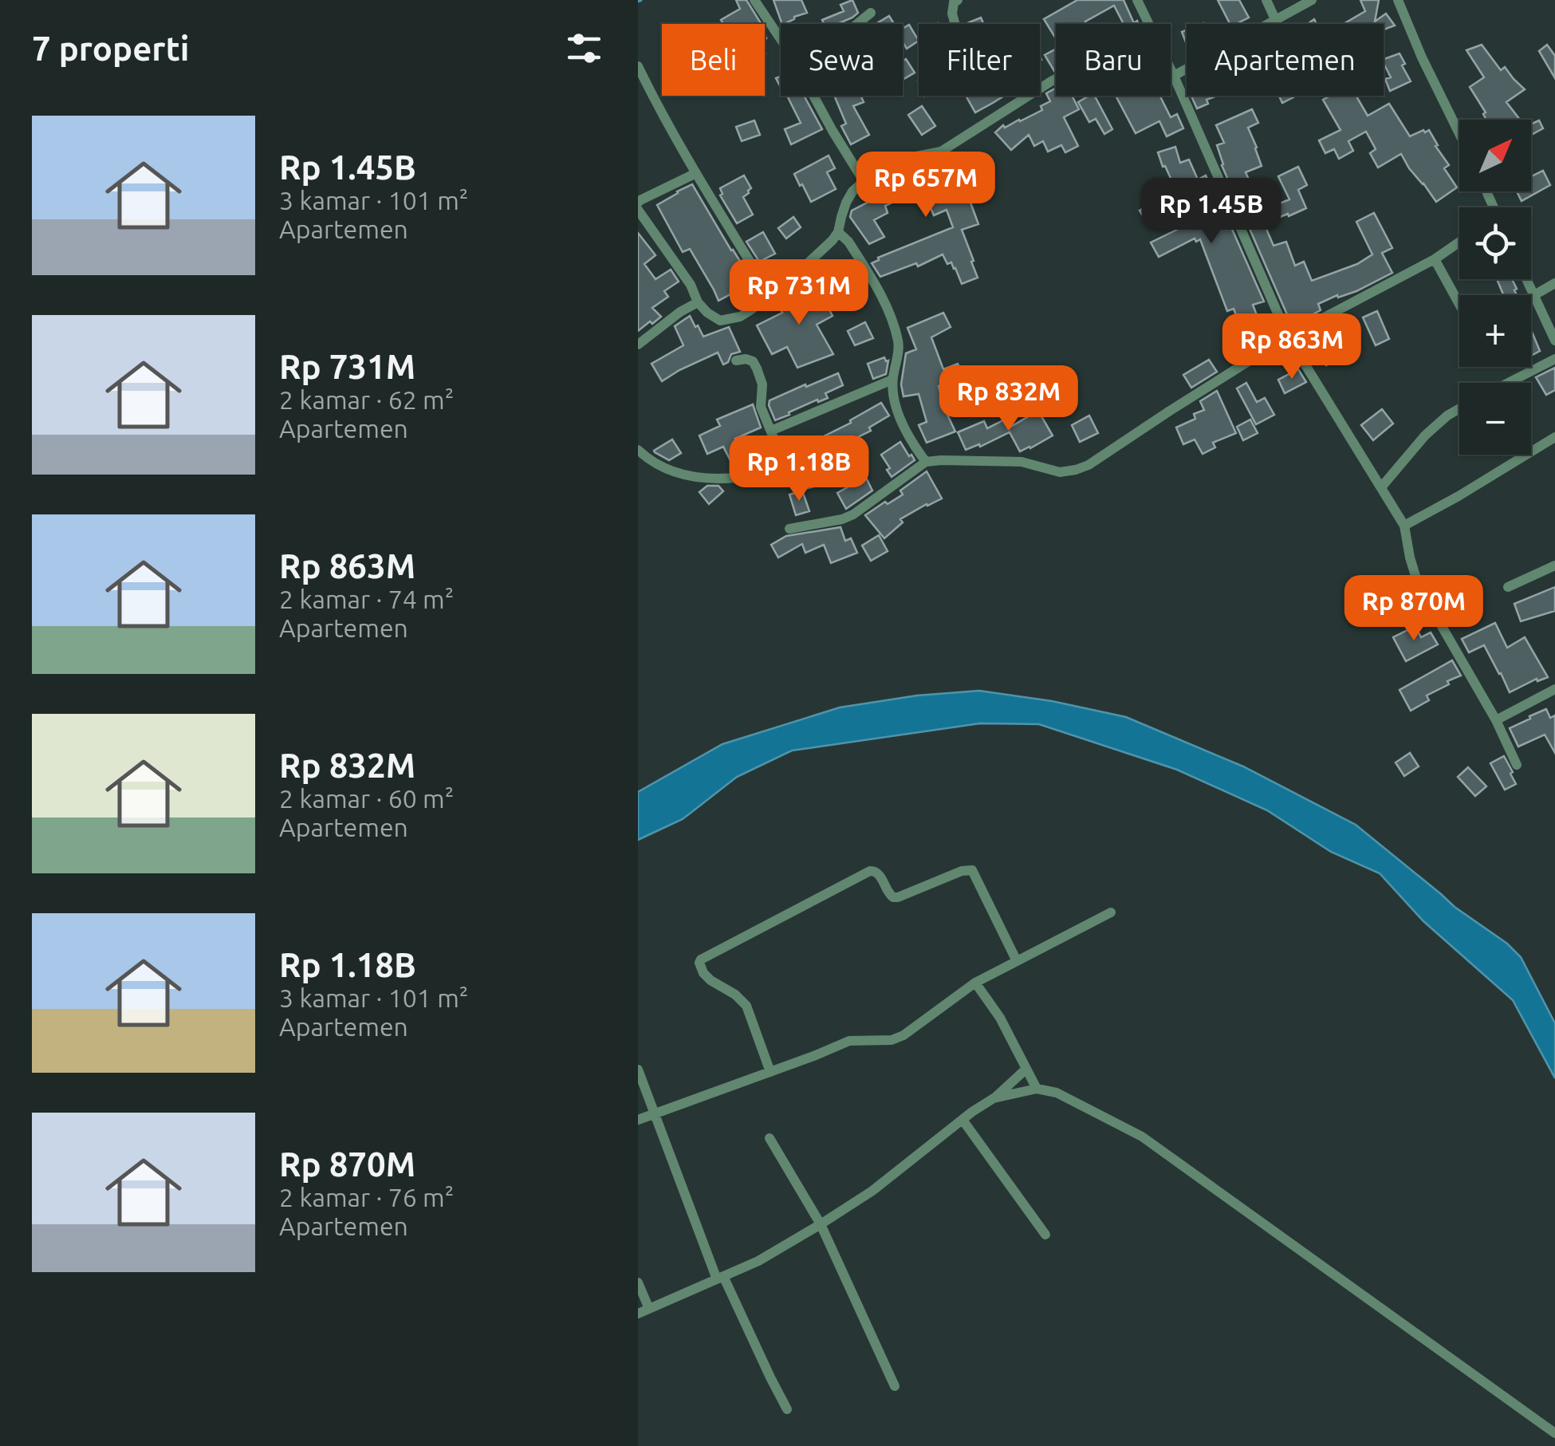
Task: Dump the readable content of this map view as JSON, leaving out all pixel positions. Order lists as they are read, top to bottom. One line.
{"north":"top right","page":{"heading":"7 properti","chip":["Beli","Sewa","Filter","Baru","Apartemen"],"list":[{"name":"Rp 1.45B","note":"3 kamar · 101 m² · Apartemen"},{"name":"Rp 731M","note":"2 kamar · 62 m² · Apartemen"},{"name":"Rp 863M","note":"2 kamar · 74 m² · Apartemen"},{"name":"Rp 832M","note":"2 kamar · 60 m² · Apartemen"},{"name":"Rp 1.18B","note":"3 kamar · 101 m² · Apartemen"},{"name":"Rp 870M","note":"2 kamar · 76 m² · Apartemen"}],"map_buttons":["+","−"],"price":["Rp 657M","Rp 1.45B","Rp 731M","Rp 863M","Rp 832M","Rp 1.18B","Rp 870M"]}}
